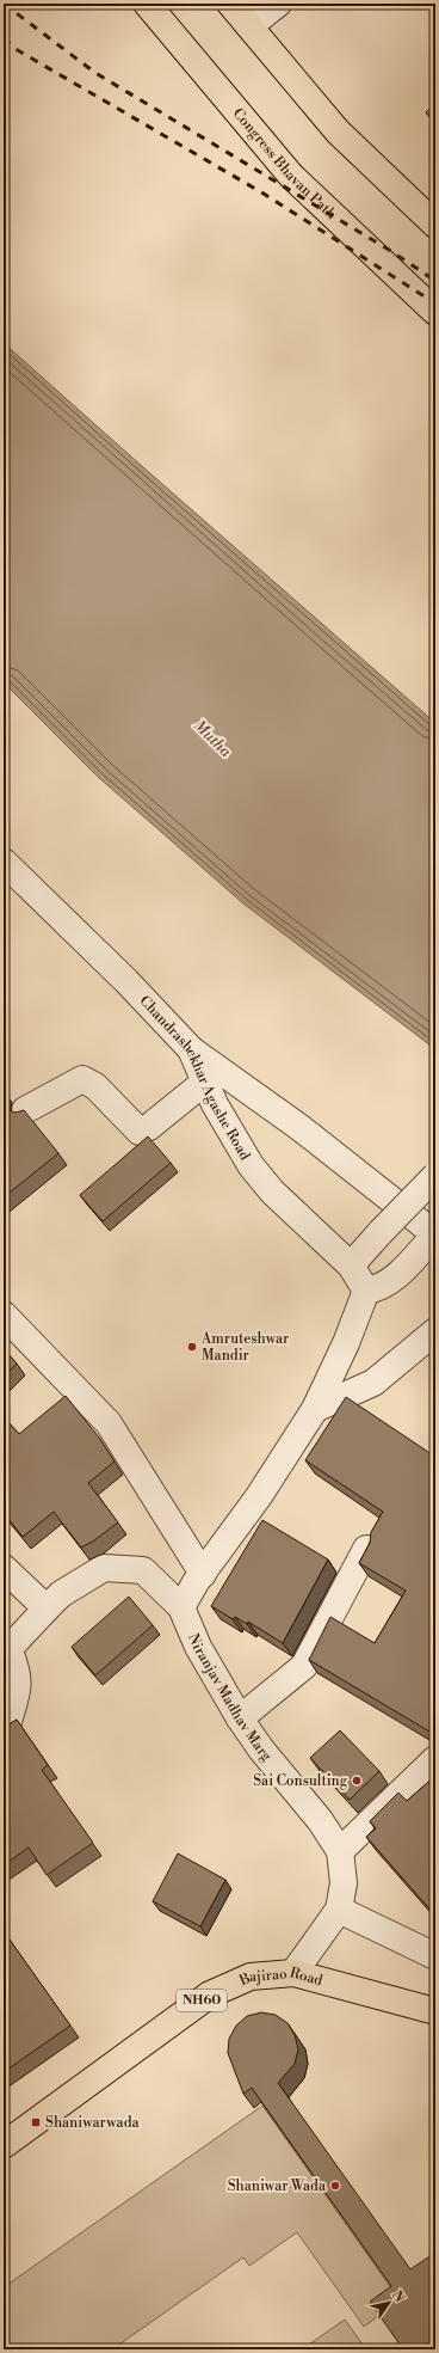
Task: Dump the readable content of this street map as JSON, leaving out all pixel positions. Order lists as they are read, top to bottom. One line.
{"streets":{"main road":["Congress Bhavan Path","Bajirao Road","NH60"],"street":["Chandrashekhar Agashe Road","Niranjav Madhav Marg"]},"crossings":[["Niranjav Madhav Marg","Bajirao Road"]],"water":["Mutha"],"places":{"other":["Amruteshwar Mandir","Sai Consulting","Shaniwar Wada"],"transit":["Shaniwarwada"]},"north":"top right"}
